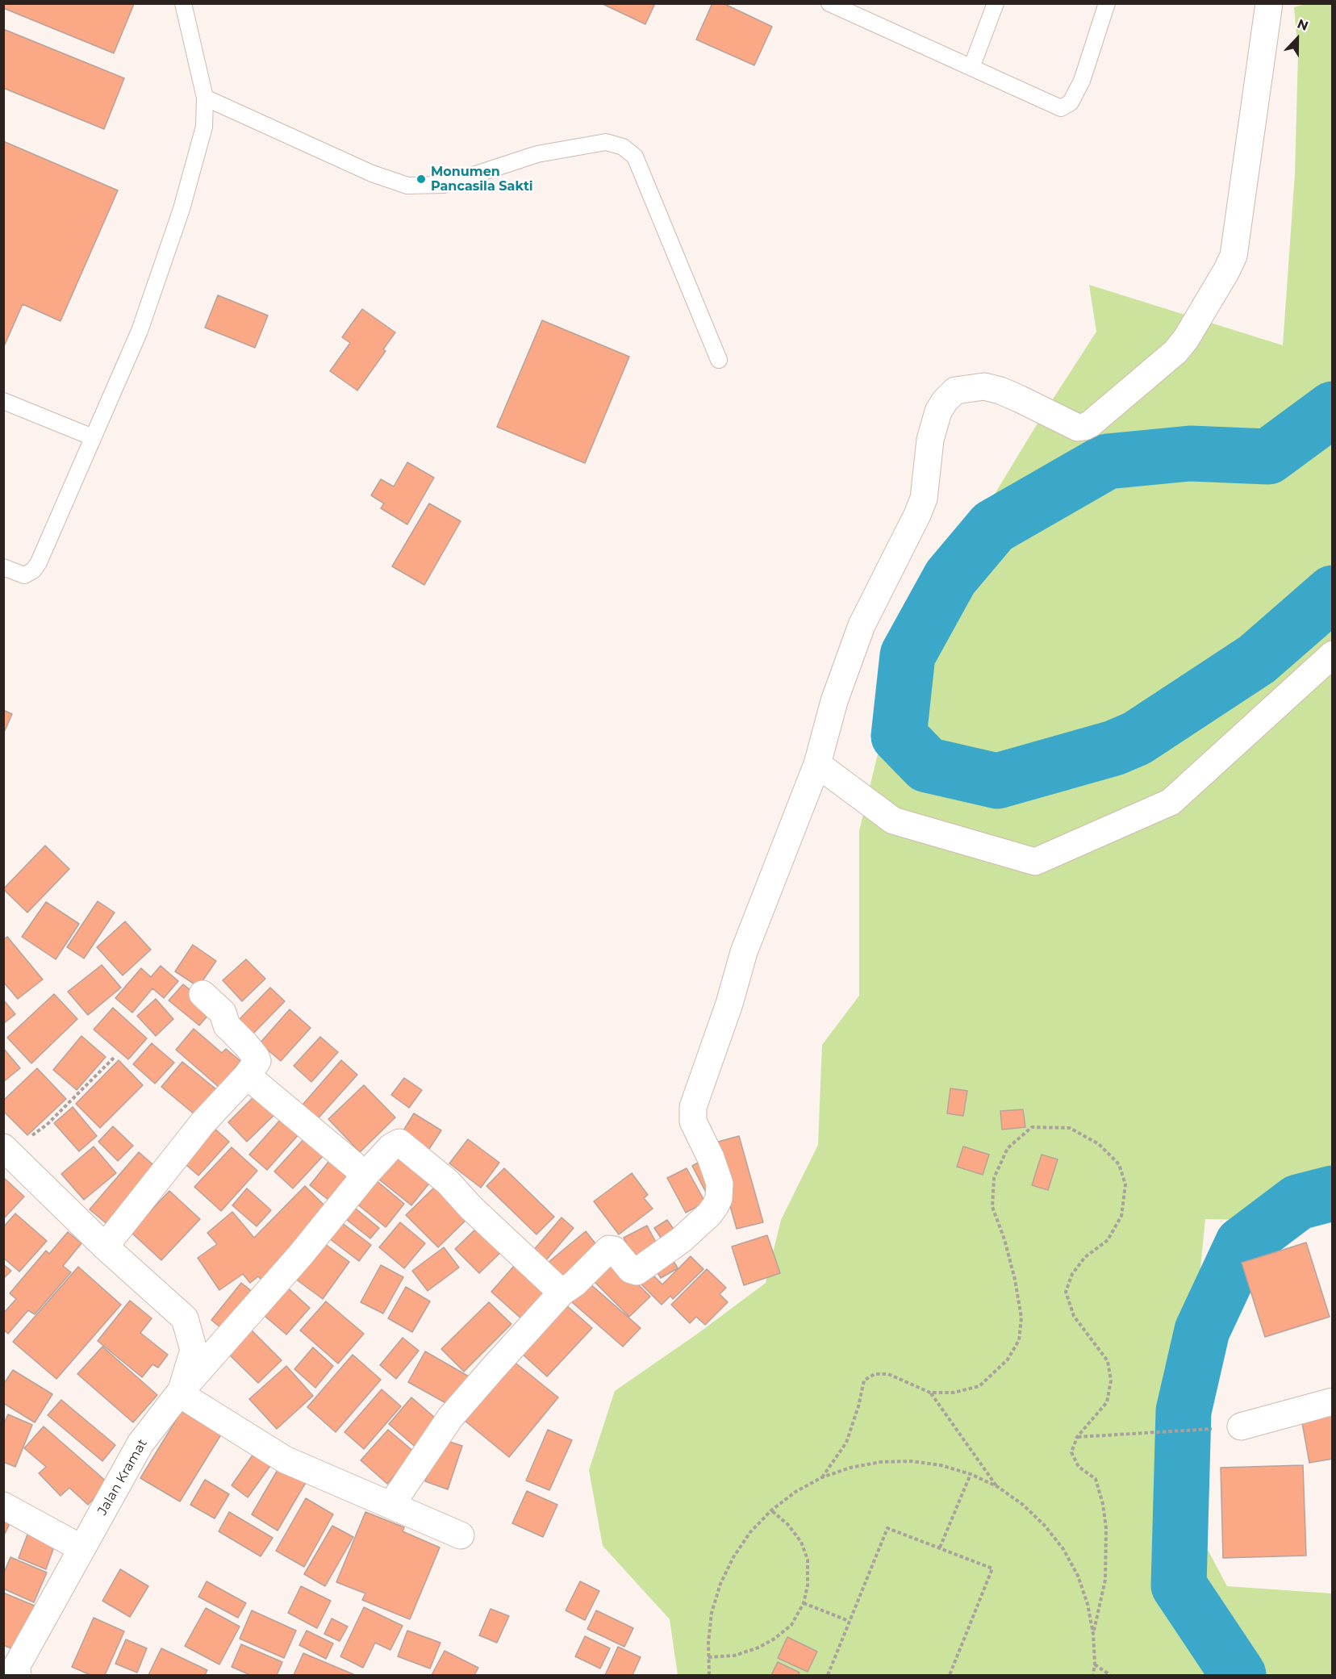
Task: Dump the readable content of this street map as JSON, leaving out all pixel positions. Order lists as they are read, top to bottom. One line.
{"streets":{"street":["Jalan Kramat"]},"places":["Monumen Pancasila Sakti"],"north":"top"}
